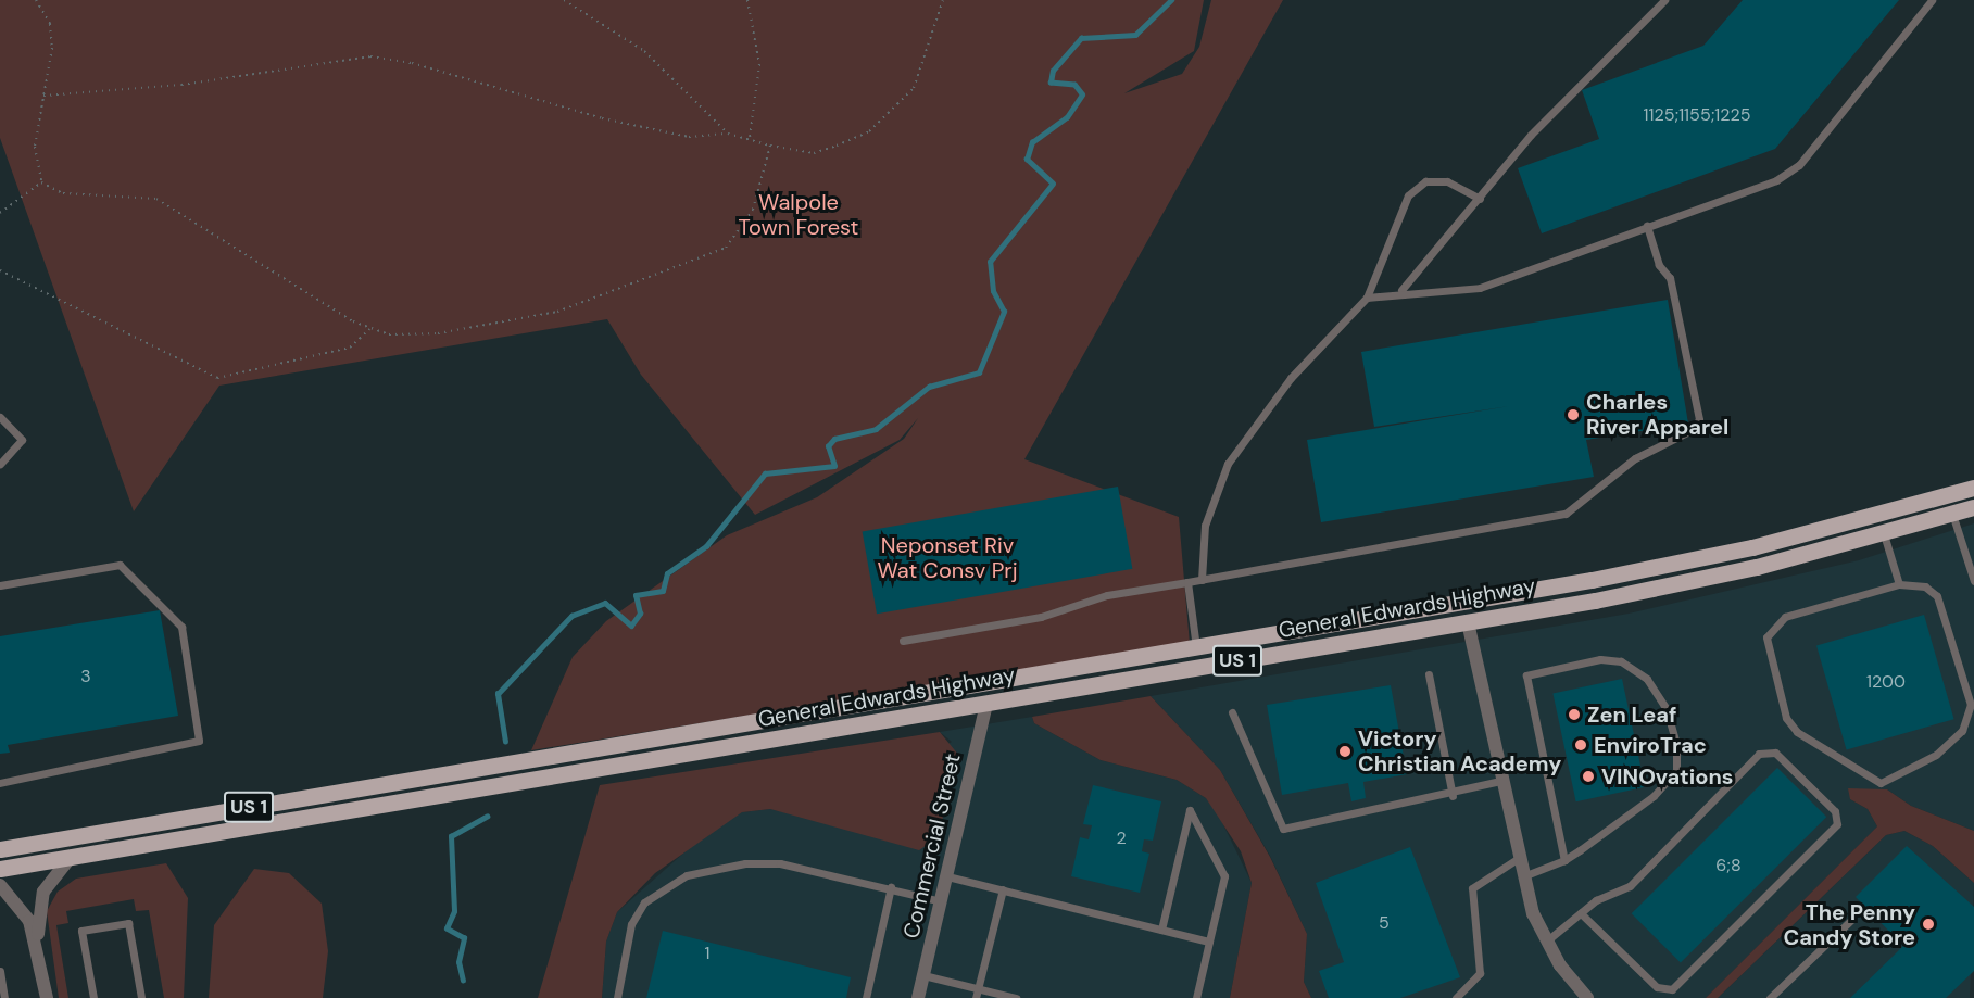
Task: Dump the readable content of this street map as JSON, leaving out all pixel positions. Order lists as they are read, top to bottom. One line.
{"streets":{"main road":["General Edwards Highway","US 1"],"street":["Commercial Street"]},"crossings":[["General Edwards Highway","US 1"],["General Edwards Highway","Commercial Street"]],"parks":["Walpole Town Forest","Neponset Riv Wat Consv Prj"],"places":["Charles River Apparel","Zen Leaf","EnviroTrac","Victory Christian Academy","VINOvations","The Penny Candy Store"],"house_numbers":["1125;1155;1225","3","1200","2","6;8","5","1"]}
